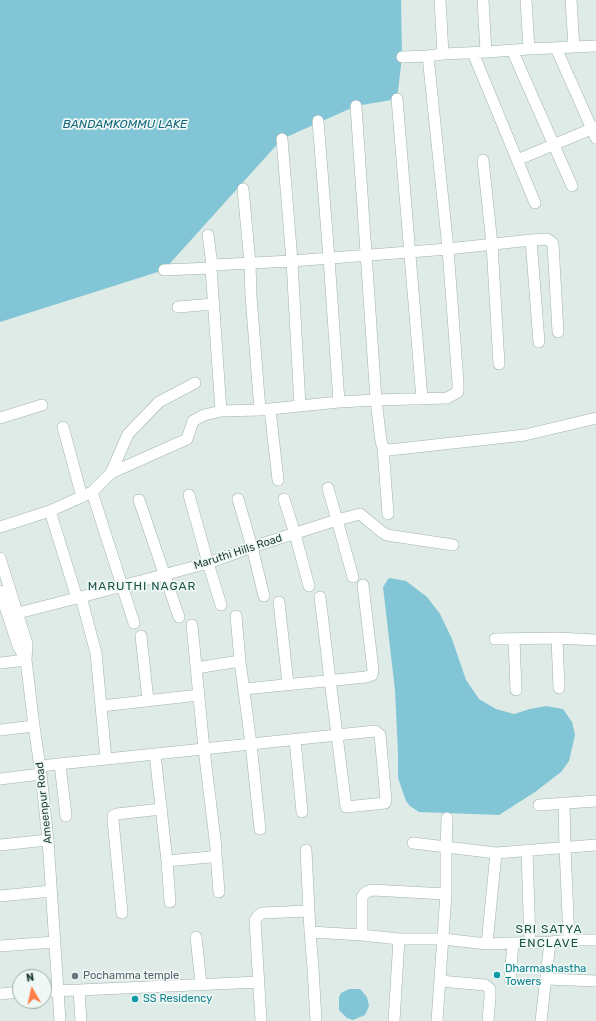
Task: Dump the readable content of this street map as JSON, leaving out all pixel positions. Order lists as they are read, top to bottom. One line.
{"streets":{"street":["Maruthi Hills Road","Ameenpur Road"]},"districts":["MARUTHI NAGAR","SRI SATYA ENCLAVE"],"water":["BANDAMKOMMU LAKE"],"places":["Dharmashastha Towers","Pochamma temple","SS Residency"],"north":"top"}
